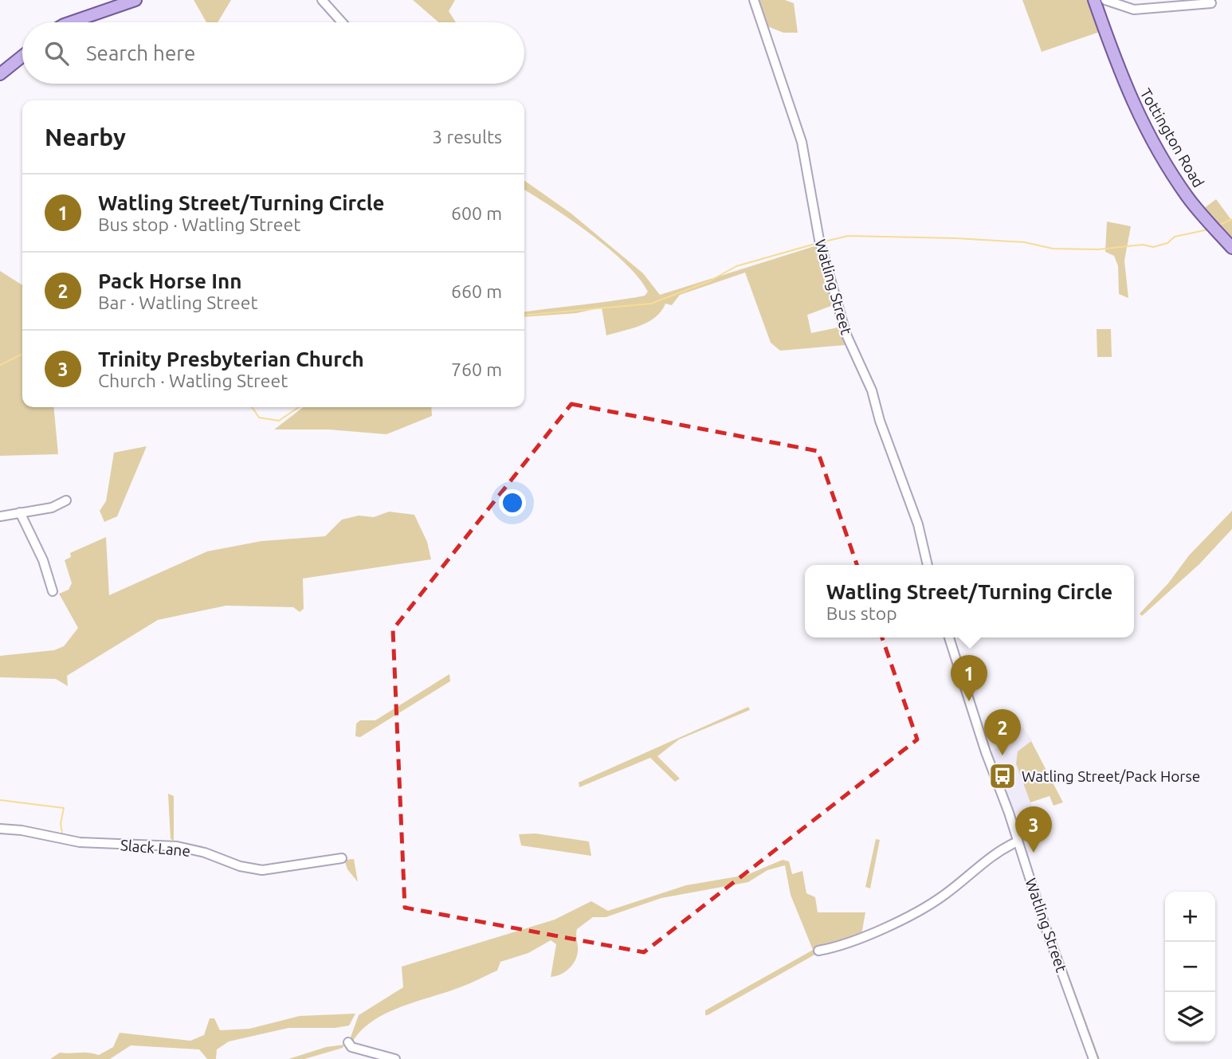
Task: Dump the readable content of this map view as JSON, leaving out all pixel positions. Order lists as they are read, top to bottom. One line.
{"streets":{"main road":["Tottington Road"],"street":["Watling Street","Slack Lane"]},"places":{"bus stop":["Watling Street/Pack Horse"]},"page":{"search":"Search here","heading":["Nearby","3 results"],"list":[{"mark":"1","name":"Watling Street/Turning Circle","note":"Bus stop · Watling Street","value":"600 m"},{"mark":"2","name":"Pack Horse Inn","note":"Bar · Watling Street","value":"660 m"},{"mark":"3","name":"Trinity Presbyterian Church","note":"Church · Watling Street","value":"760 m"}],"popup":["Watling Street/Turning Circle","Bus stop"],"pins":["1","2","3"],"map_buttons":["+","−"]}}
